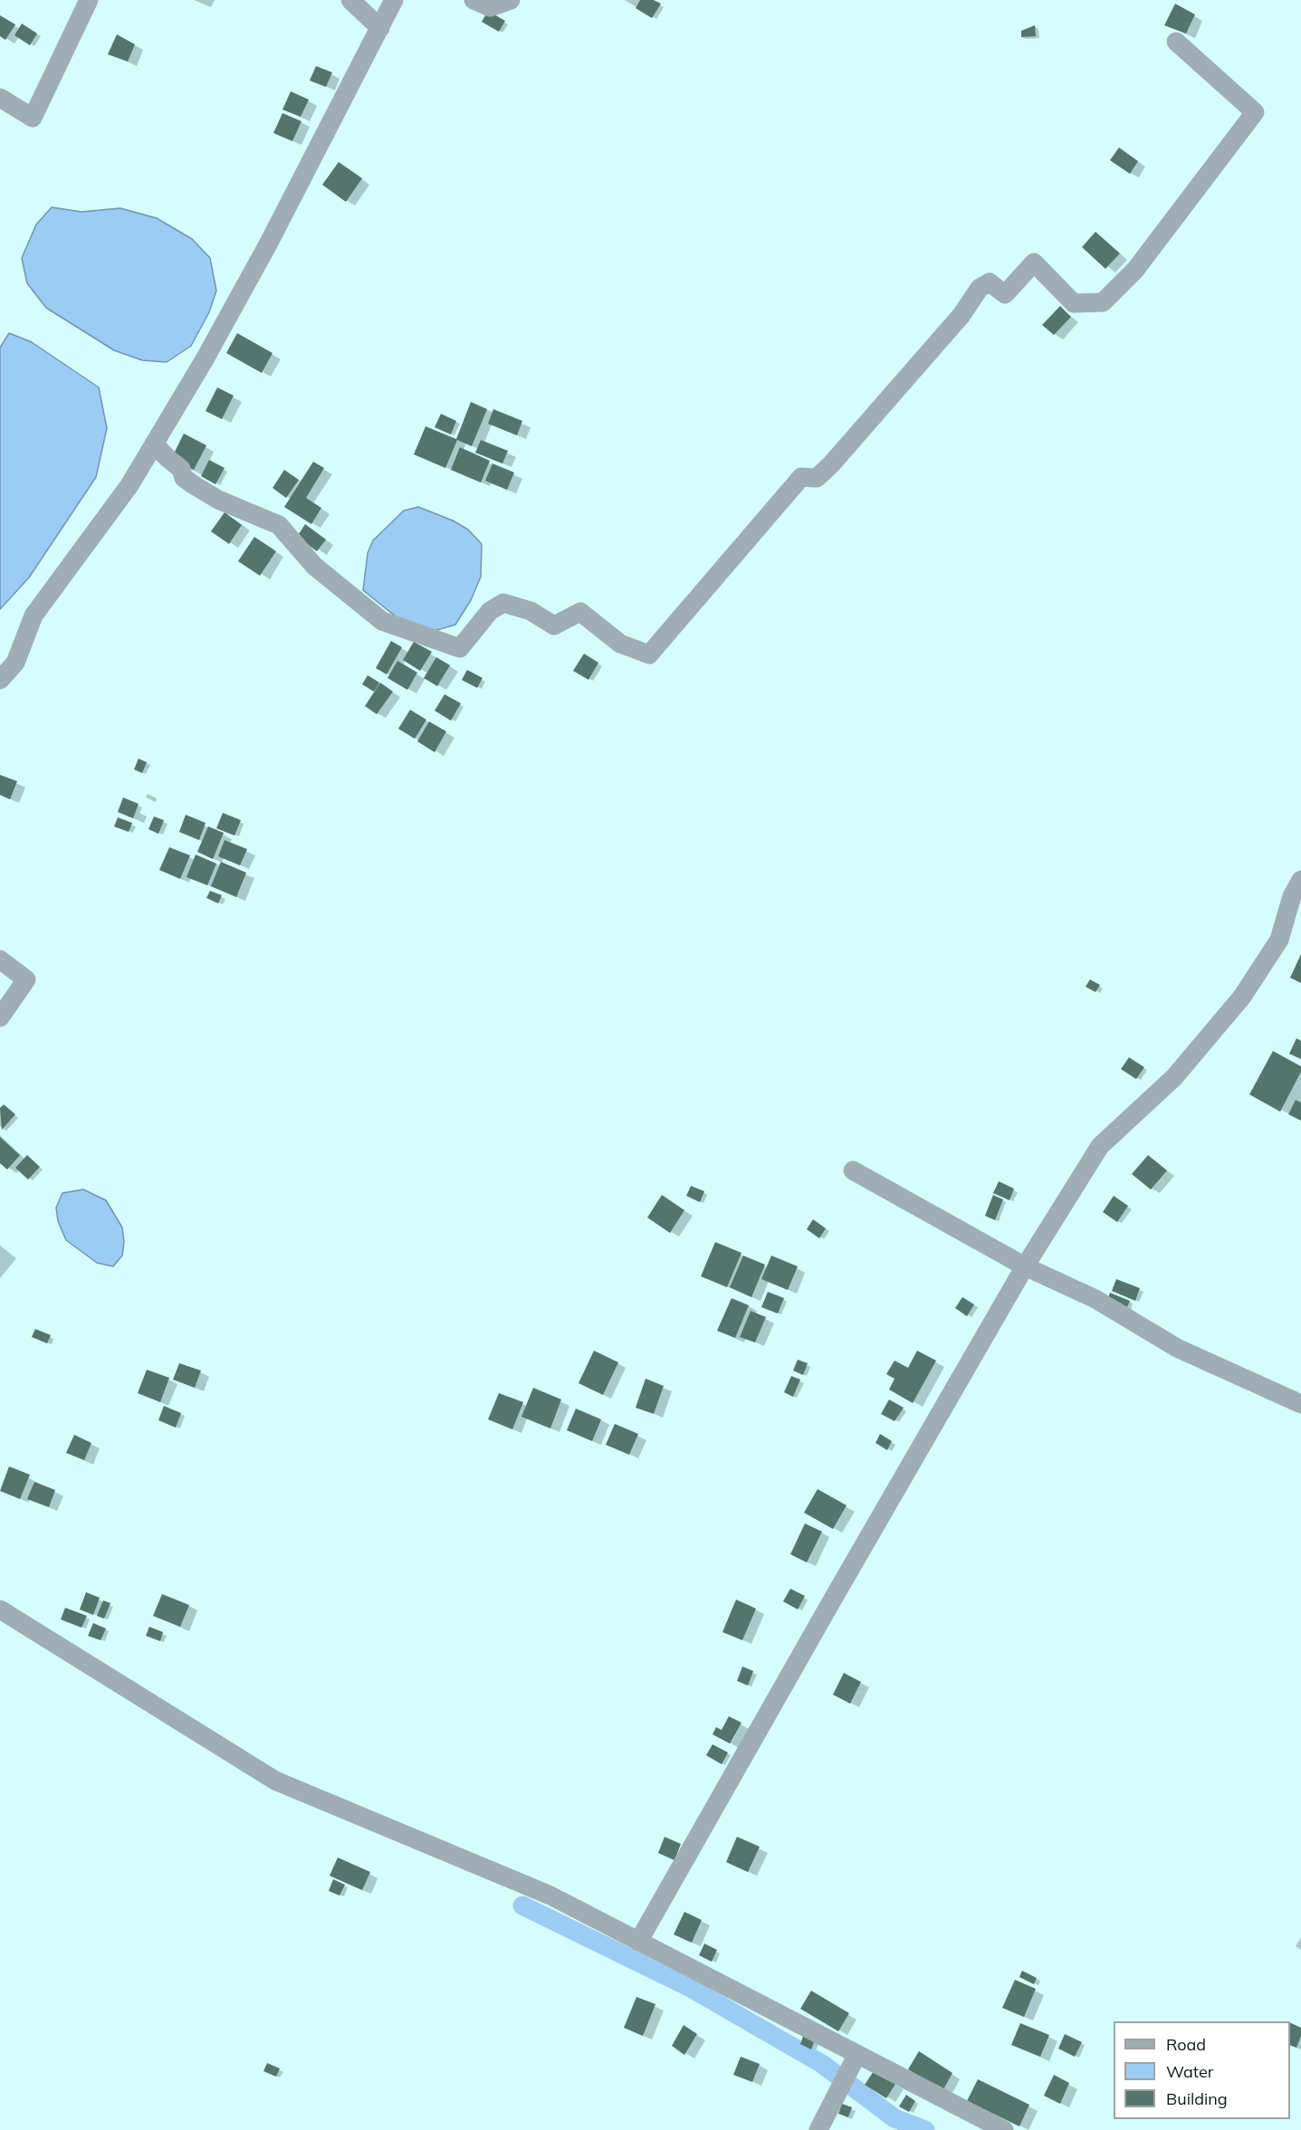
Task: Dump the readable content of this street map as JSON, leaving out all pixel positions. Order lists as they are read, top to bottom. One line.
{"legend":["Road","Water","Building"]}
